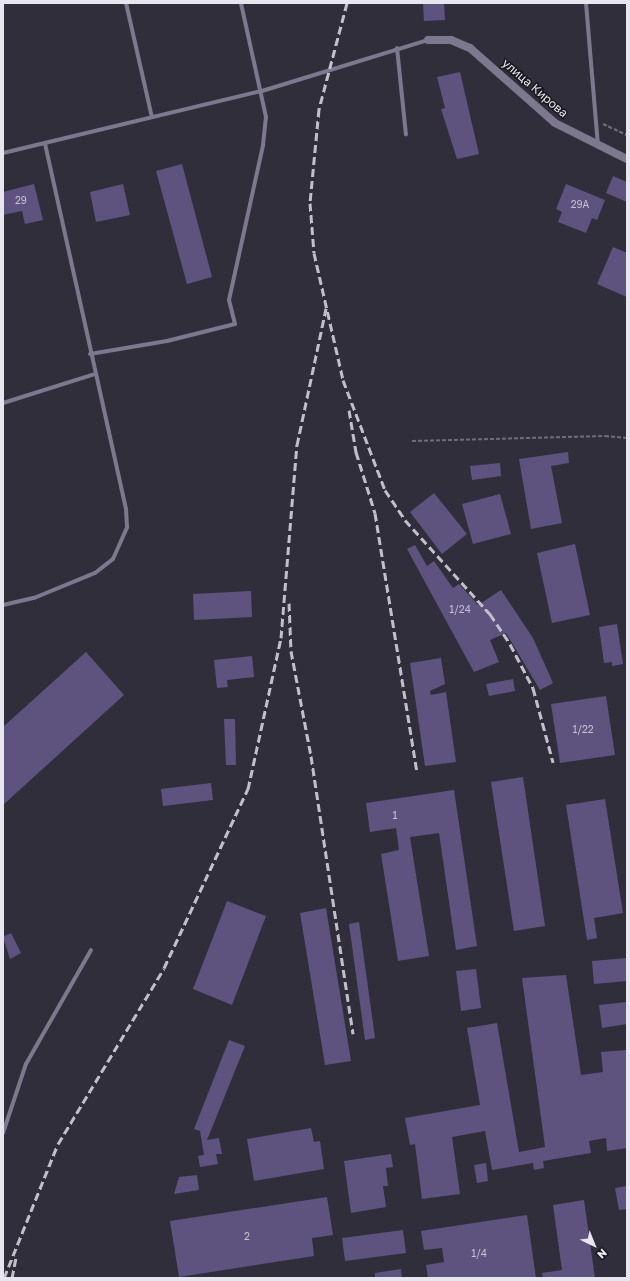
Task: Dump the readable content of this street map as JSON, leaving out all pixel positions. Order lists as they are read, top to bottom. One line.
{"streets":{"street":["улица Кирова"]},"house_numbers":["29","29А","1/24","1/22","1","2","1/4"],"north":"bottom right"}
